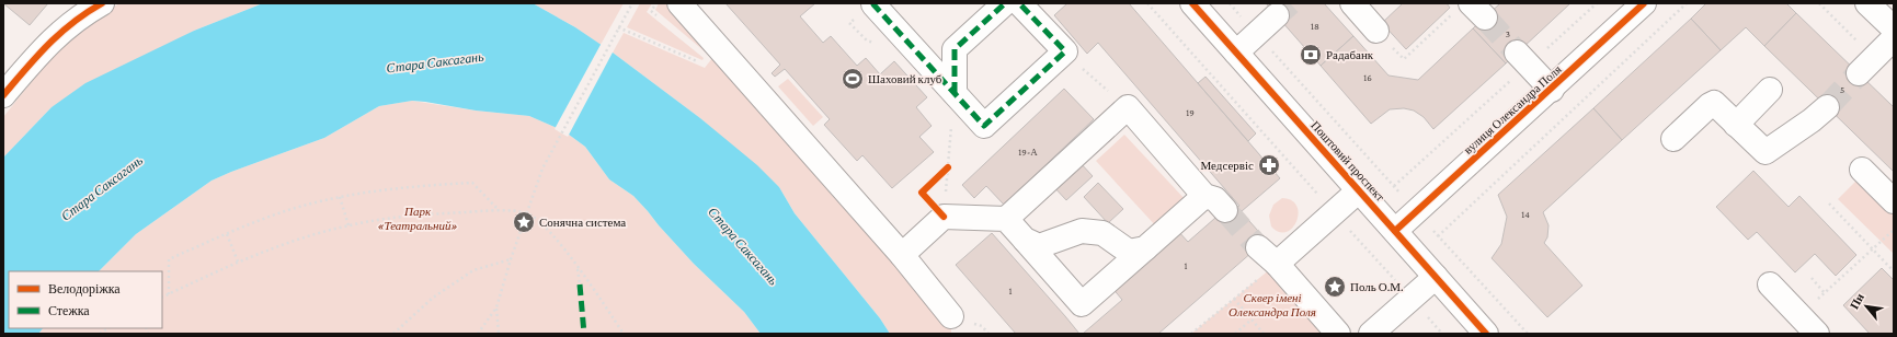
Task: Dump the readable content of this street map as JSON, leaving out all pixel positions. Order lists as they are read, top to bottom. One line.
{"streets":{"street":["вулиця Олександра Поля","Поштовий проспект"]},"crossings":[["вулиця Олександра Поля","Поштовий проспект"]],"water":["Стара Саксагань"],"parks":["Парк «Театральний»","Сквер імені Олександра Поля"],"places":{"bank":["Радабанк"],"sports":["Шаховий клуб"],"pharmacy":["Медсервіс"],"place":["Сонячна система","Поль О.М."]},"house_numbers":["18","3","16","5","19","19-А","14","1","1"],"legend":["Велодоріжка","Стежка"],"north":"top left"}
